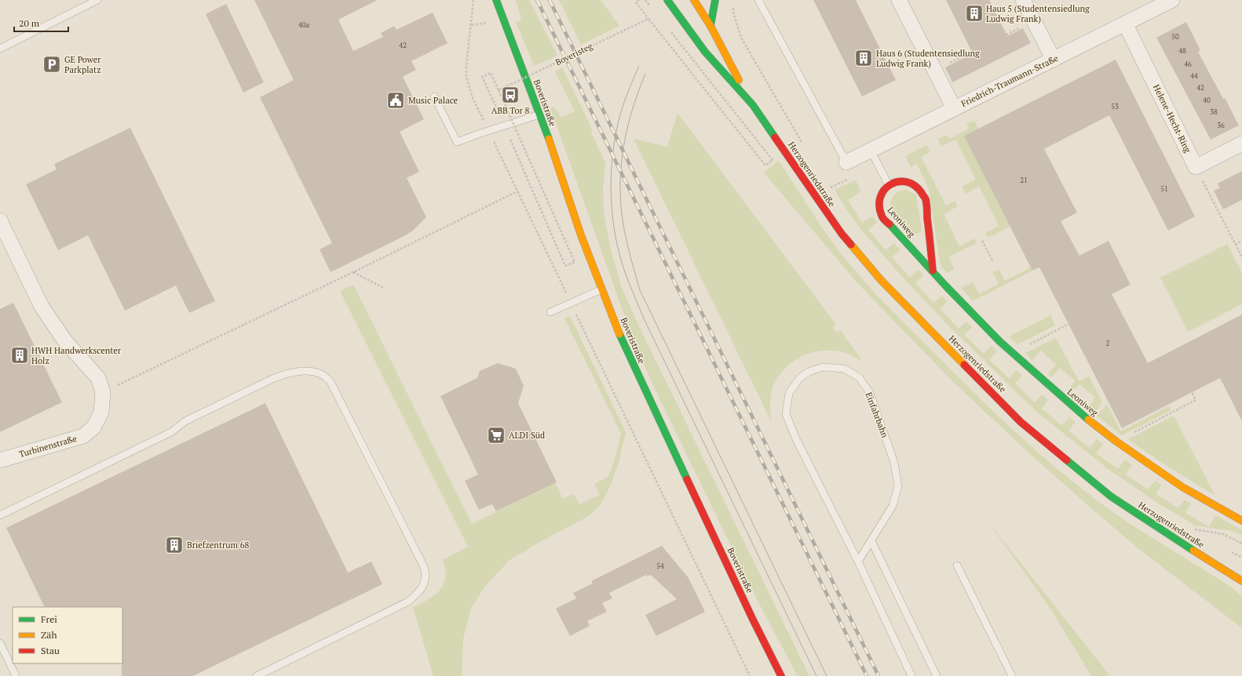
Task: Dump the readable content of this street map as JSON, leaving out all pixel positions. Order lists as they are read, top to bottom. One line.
{"streets":{"street":["Friedrich-Traumann-Straße","Boveristraße","Helene-Hecht-Ring","Herzogenriedstraße","Leoniweg","Turbinenstraße"],"lane":["Einfahrbahn"],"path":["Boveristeg"]},"crossings":[["Friedrich-Traumann-Straße","Helene-Hecht-Ring"]],"places":{"building":["Haus 5 (Studentensiedlung Ludwig Frank)","Haus 6 (Studentensiedlung Ludwig Frank)","HWH Handwerkscenter Holz","Briefzentrum 68"],"parking":["GE Power Parkplatz"],"bus stop":["ABB Tor 8"],"public building":["Music Palace"],"supermarket":["ALDI Süd"]},"house_numbers":["40a","50","42","48","46","44","42","40","53","38","36","21","51","2","54"],"legend":["Frei","Zäh","Stau"],"scale_bar":"20 m"}
